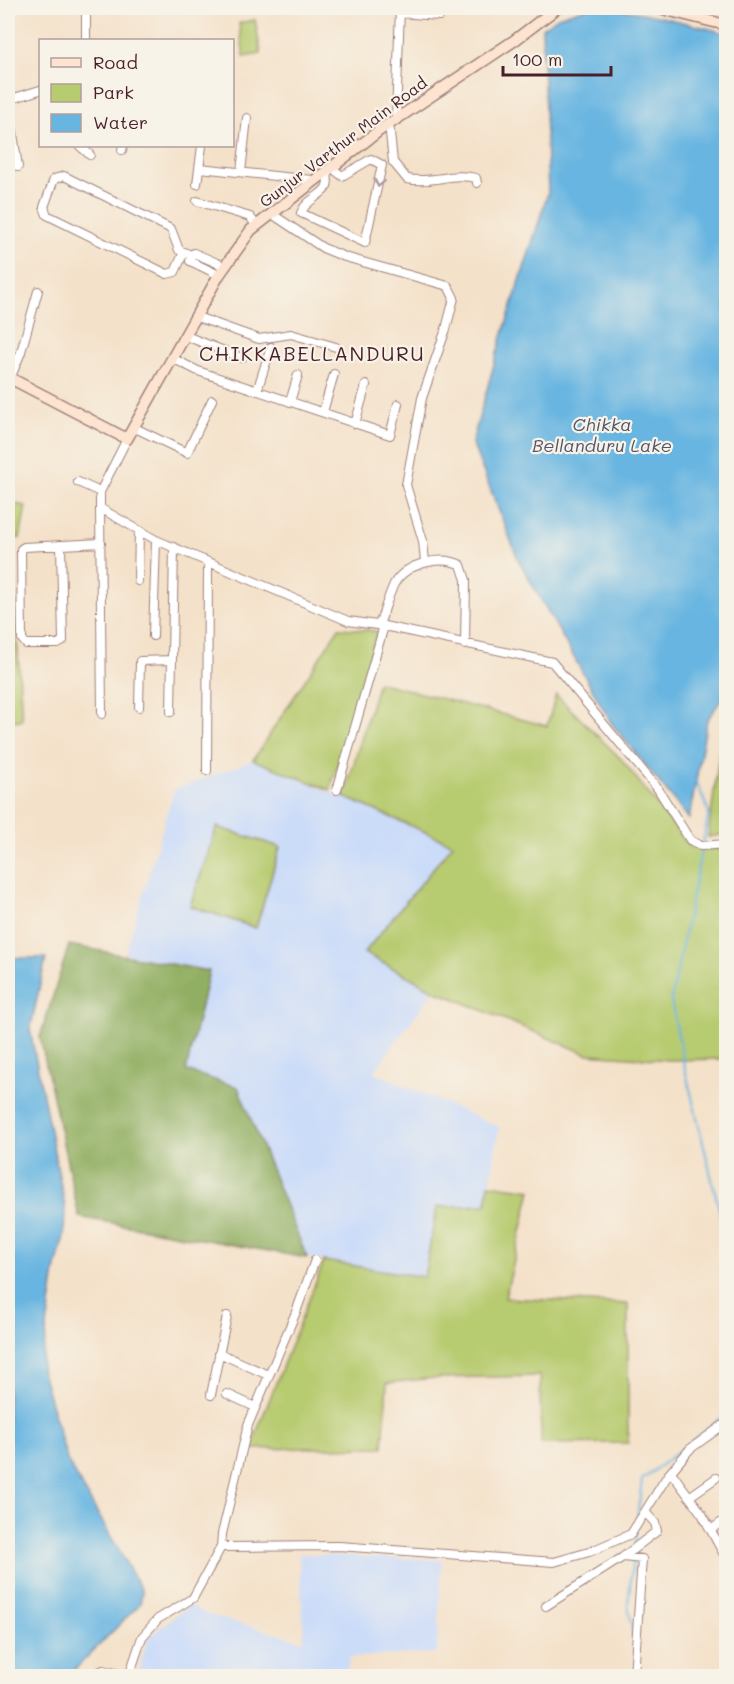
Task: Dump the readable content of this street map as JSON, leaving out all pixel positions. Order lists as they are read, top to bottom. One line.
{"streets":{"main road":["Gunjur Varthur Main Road"]},"districts":["CHIKKABELLANDURU"],"water":["Chikka Bellanduru Lake"],"legend":["Road","Park","Water"],"scale_bar":"100 m"}
